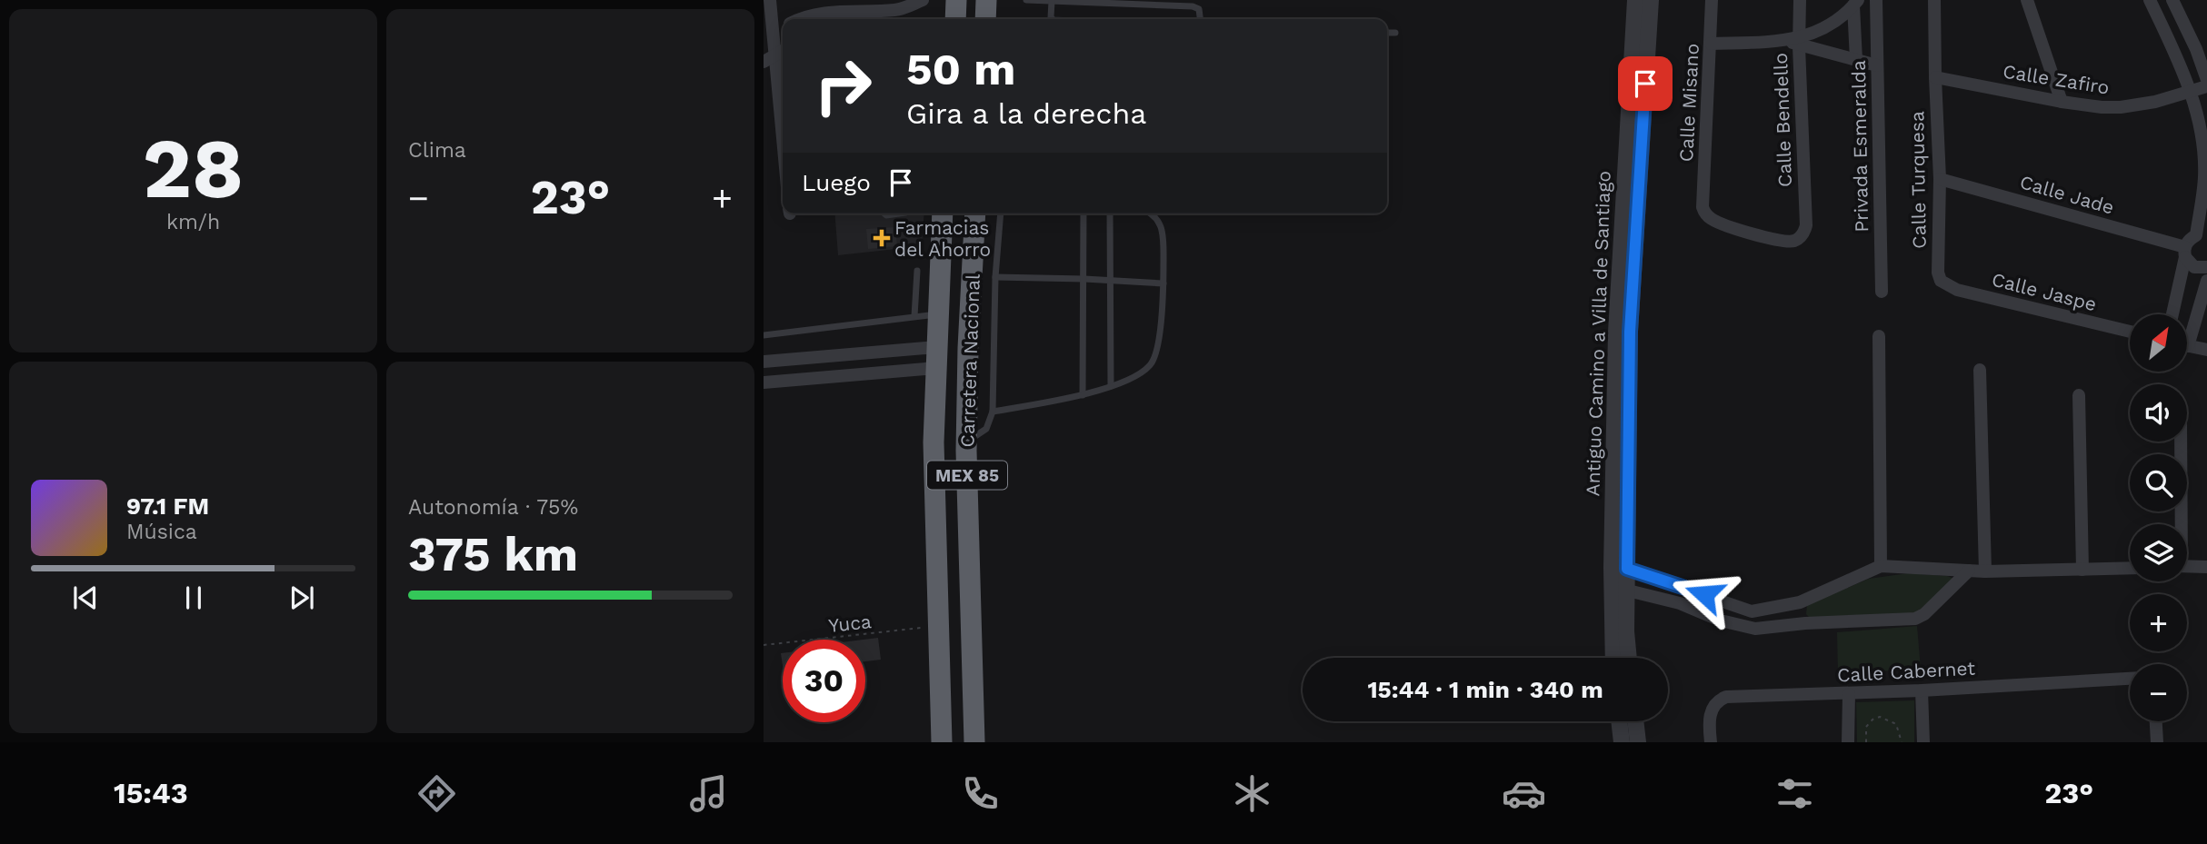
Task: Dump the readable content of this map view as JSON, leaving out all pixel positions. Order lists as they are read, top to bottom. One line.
{"streets":{"highway":["Carretera Nacional","MEX 85"],"street":["Calle Zafiro","Calle Misano","Calle Bendello","Privada Esmeralda","Calle Turquesa","Calle Jade","Calle Jaspe","Antiguo Camino a Villa de Santiago","Calle Cabernet"],"path":["Yuca"]},"crossings":[["Calle Zafiro","Calle Turquesa"],["Calle Misano","Calle Bendello"],["Calle Turquesa","Calle Jade"],["Calle Turquesa","Calle Jaspe"],["Carretera Nacional","Yuca"]],"places":{"health":["Farmacias del Ahorro"]},"north":"top right","page":{"tile":[["28","km/h"],"Clima",["Autonomía · 75%","375 km"]],"turn":["50 m","Gira a la derecha"],"then":"Luego","heat":["−","23°","+"],"map_buttons":["+","−"],"song":["97.1 FM","Música"],"limit":"30","trip":"15:44 · 1 min · 340 m","tabs":["15:43","23°"]}}
